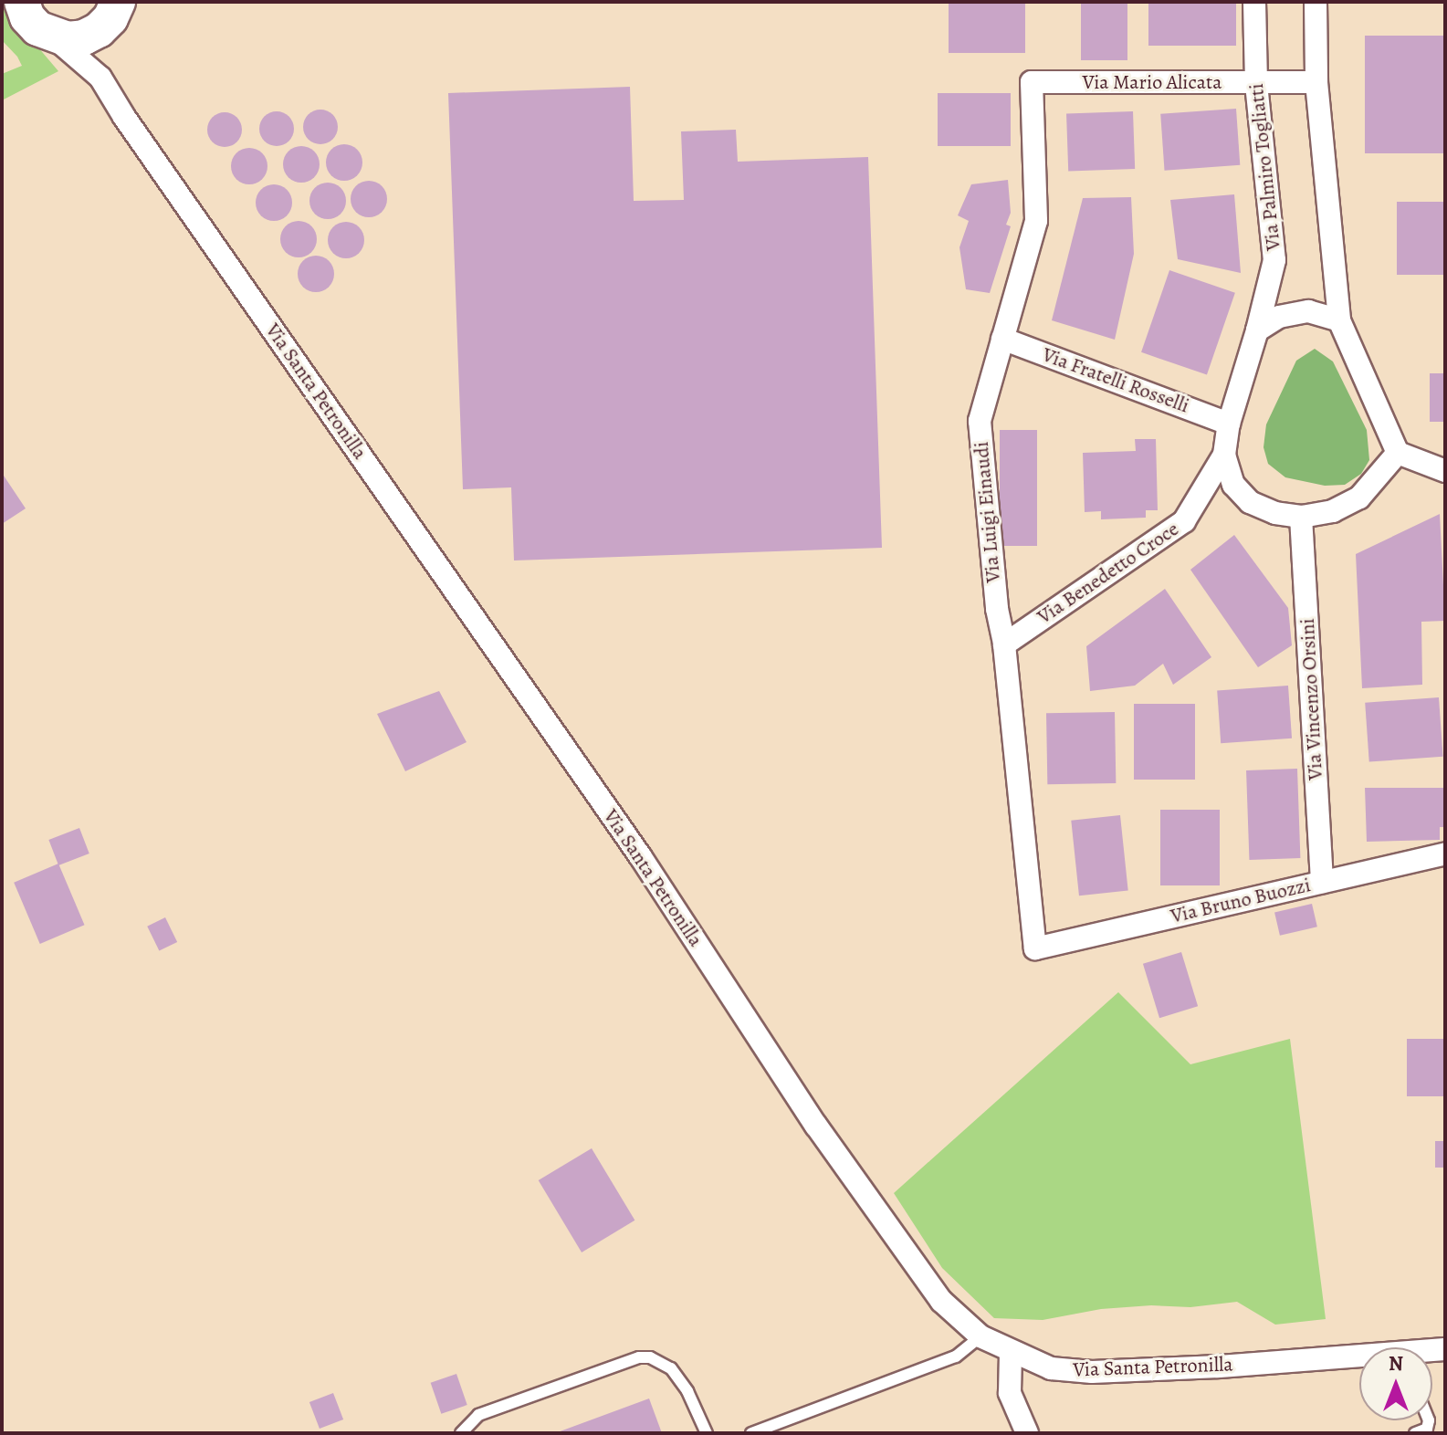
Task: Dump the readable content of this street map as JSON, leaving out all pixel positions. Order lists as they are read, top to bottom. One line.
{"streets":{"street":["Via Mario Alicata","Via Palmiro Togliatti","Via Fratelli Rosselli","Via Santa Petronilla","Via Luigi Einaudi","Via Benedetto Croce","Via Vincenzo Orsini","Via Bruno Buozzi"]},"crossings":[["Via Mario Alicata","Via Palmiro Togliatti"],["Via Mario Alicata","Via Luigi Einaudi"],["Via Palmiro Togliatti","Via Fratelli Rosselli"],["Via Palmiro Togliatti","Via Benedetto Croce"],["Via Palmiro Togliatti","Via Vincenzo Orsini"],["Via Fratelli Rosselli","Via Luigi Einaudi"],["Via Fratelli Rosselli","Via Benedetto Croce"],["Via Fratelli Rosselli","Via Vincenzo Orsini"],["Via Luigi Einaudi","Via Benedetto Croce"],["Via Luigi Einaudi","Via Bruno Buozzi"],["Via Benedetto Croce","Via Vincenzo Orsini"],["Via Vincenzo Orsini","Via Bruno Buozzi"]],"north":"top"}
